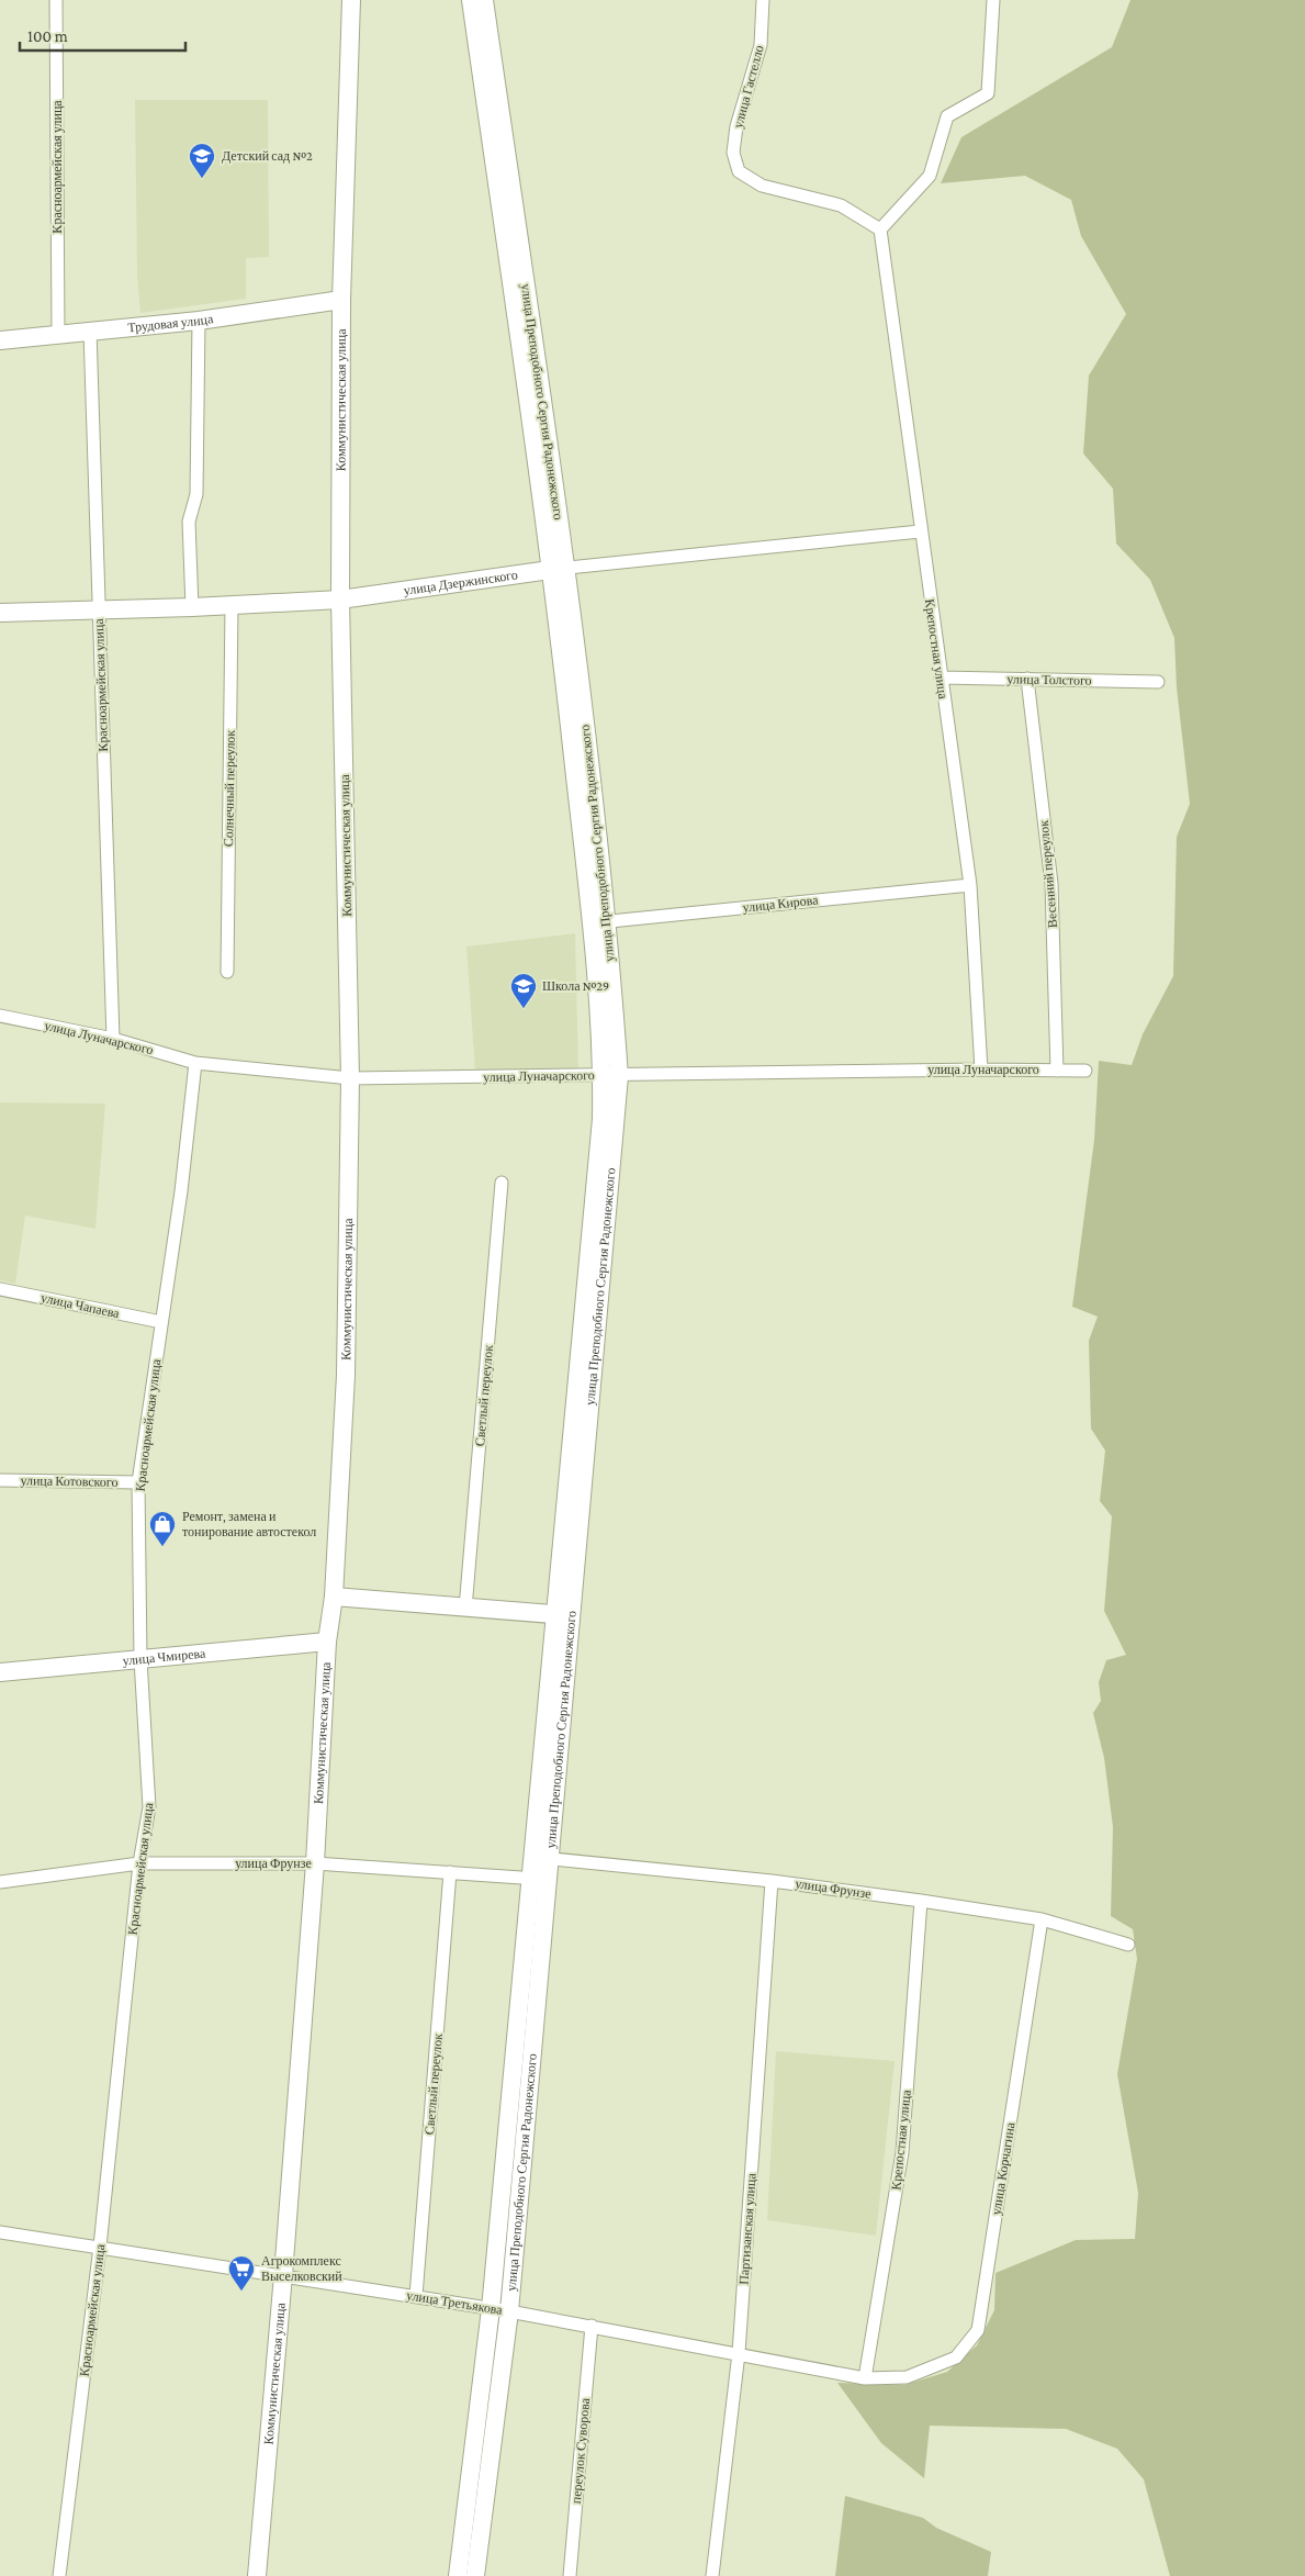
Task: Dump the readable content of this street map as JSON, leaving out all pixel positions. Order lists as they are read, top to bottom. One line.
{"streets":{"street":["улица Гастелло","Красноармейская улица","Трудовая улица","Коммунистическая улица","улица Преподобного Сергия Радонежского","улица Дзержинского","Крепостная улица","улица Толстого","Солнечный переулок","Весенний переулок","улица Кирова","улица Луначарского","улица Чапаева","Светлый переулок","улица Котовского","улица Чмирева","улица Фрунзе","улица Корчагина","Партизанская улица","улица Третьякова","переулок Суворова"]},"crossings":[["улица Гастелло","Крепостная улица"],["Красноармейская улица","Трудовая улица"],["Красноармейская улица","улица Дзержинского"],["Красноармейская улица","улица Луначарского"],["Красноармейская улица","улица Чапаева"],["Красноармейская улица","улица Котовского"],["Красноармейская улица","улица Чмирева"],["Красноармейская улица","улица Фрунзе"],["Красноармейская улица","улица Третьякова"],["Трудовая улица","Коммунистическая улица"],["Коммунистическая улица","улица Дзержинского"],["Коммунистическая улица","улица Луначарского"],["Коммунистическая улица","улица Чмирева"],["Коммунистическая улица","улица Фрунзе"],["Коммунистическая улица","улица Третьякова"],["улица Преподобного Сергия Радонежского","улица Дзержинского"],["улица Преподобного Сергия Радонежского","улица Кирова"],["улица Преподобного Сергия Радонежского","улица Луначарского"],["улица Преподобного Сергия Радонежского","улица Фрунзе"],["улица Преподобного Сергия Радонежского","улица Третьякова"],["улица Дзержинского","Крепостная улица"],["улица Дзержинского","Солнечный переулок"],["Крепостная улица","улица Толстого"],["Крепостная улица","улица Кирова"],["Крепостная улица","улица Луначарского"],["Крепостная улица","улица Фрунзе"],["Крепостная улица","улица Третьякова"],["улица Толстого","Весенний переулок"],["Весенний переулок","улица Луначарского"],["Светлый переулок","улица Фрунзе"],["Светлый переулок","улица Третьякова"],["улица Фрунзе","улица Корчагина"],["улица Фрунзе","Партизанская улица"],["улица Корчагина","улица Третьякова"],["Партизанская улица","улица Третьякова"],["улица Третьякова","переулок Суворова"]],"places":{"school or university":["Детский сад №2","Школа №29"],"shop":["Ремонт, замена и тонирование автостекол"],"supermarket":["Агрокомплекс Выселковский"]},"scale_bar":"100 m"}
